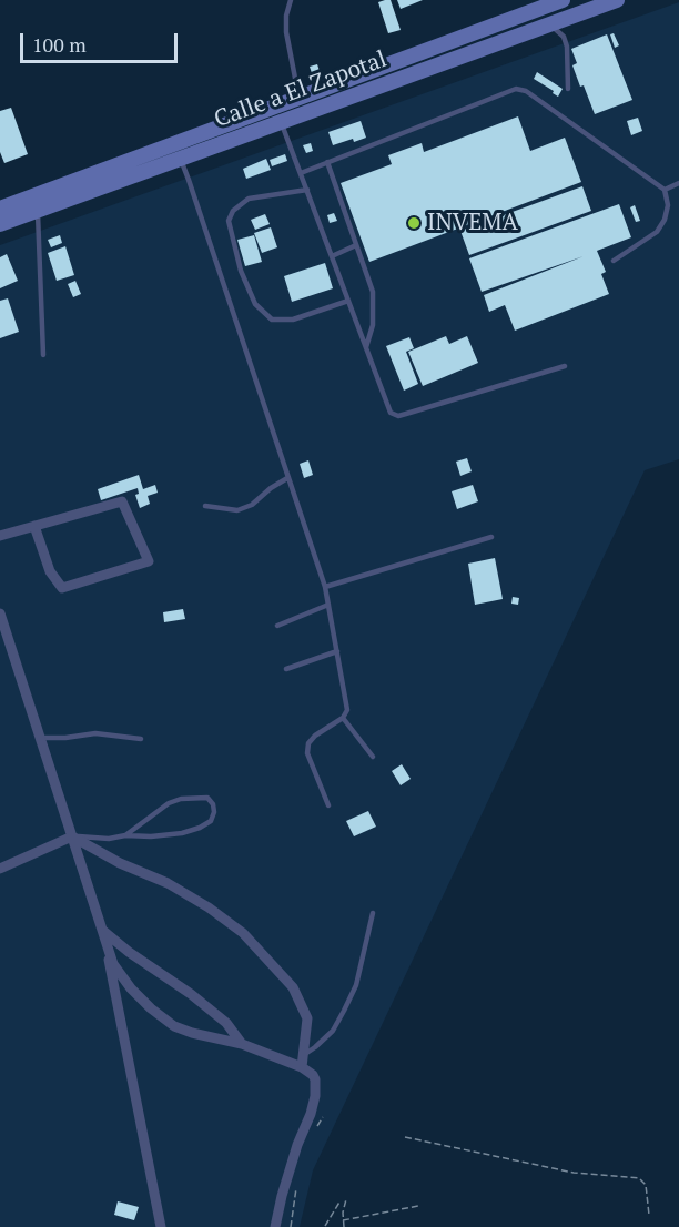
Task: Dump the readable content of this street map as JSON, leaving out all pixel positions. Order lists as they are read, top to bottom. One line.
{"streets":{"street":["Calle a El Zapotal"]},"places":["INVEMA"],"scale_bar":"100 m"}
